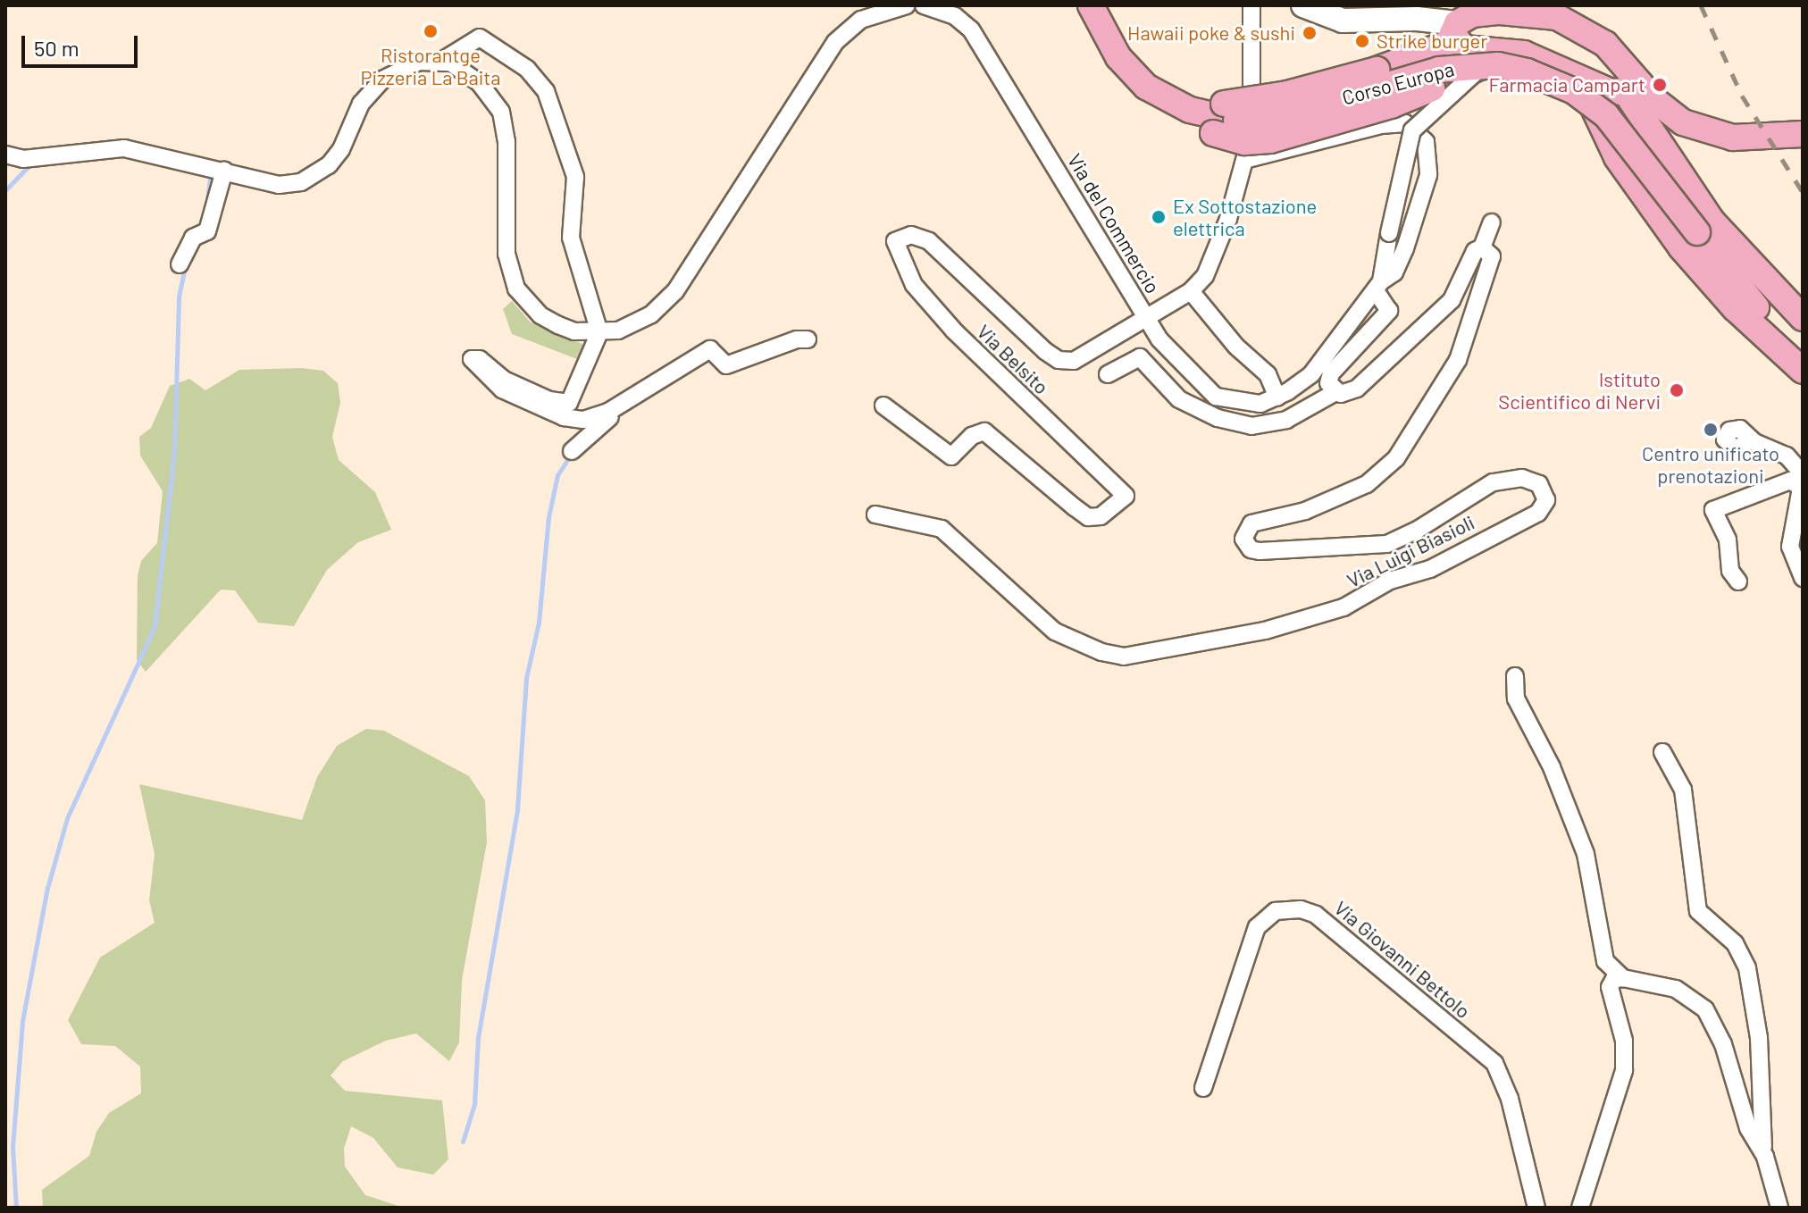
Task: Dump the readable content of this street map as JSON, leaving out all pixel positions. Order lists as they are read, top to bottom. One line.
{"streets":{"main road":["Corso Europa"],"street":["Via del Commercio","Via Belsito","Via Luigi Biasioli","Via Giovanni Bettolo"]},"crossings":[["Via del Commercio","Via Belsito"]],"places":["Ristorantge Pizzeria La Baita","Hawaii poke & sushi","Strike burger","Farmacia Campart","Ex Sottostazione elettrica","Istituto Scientifico di Nervi","Centro unificato prenotazioni"],"scale_bar":"50 m"}
